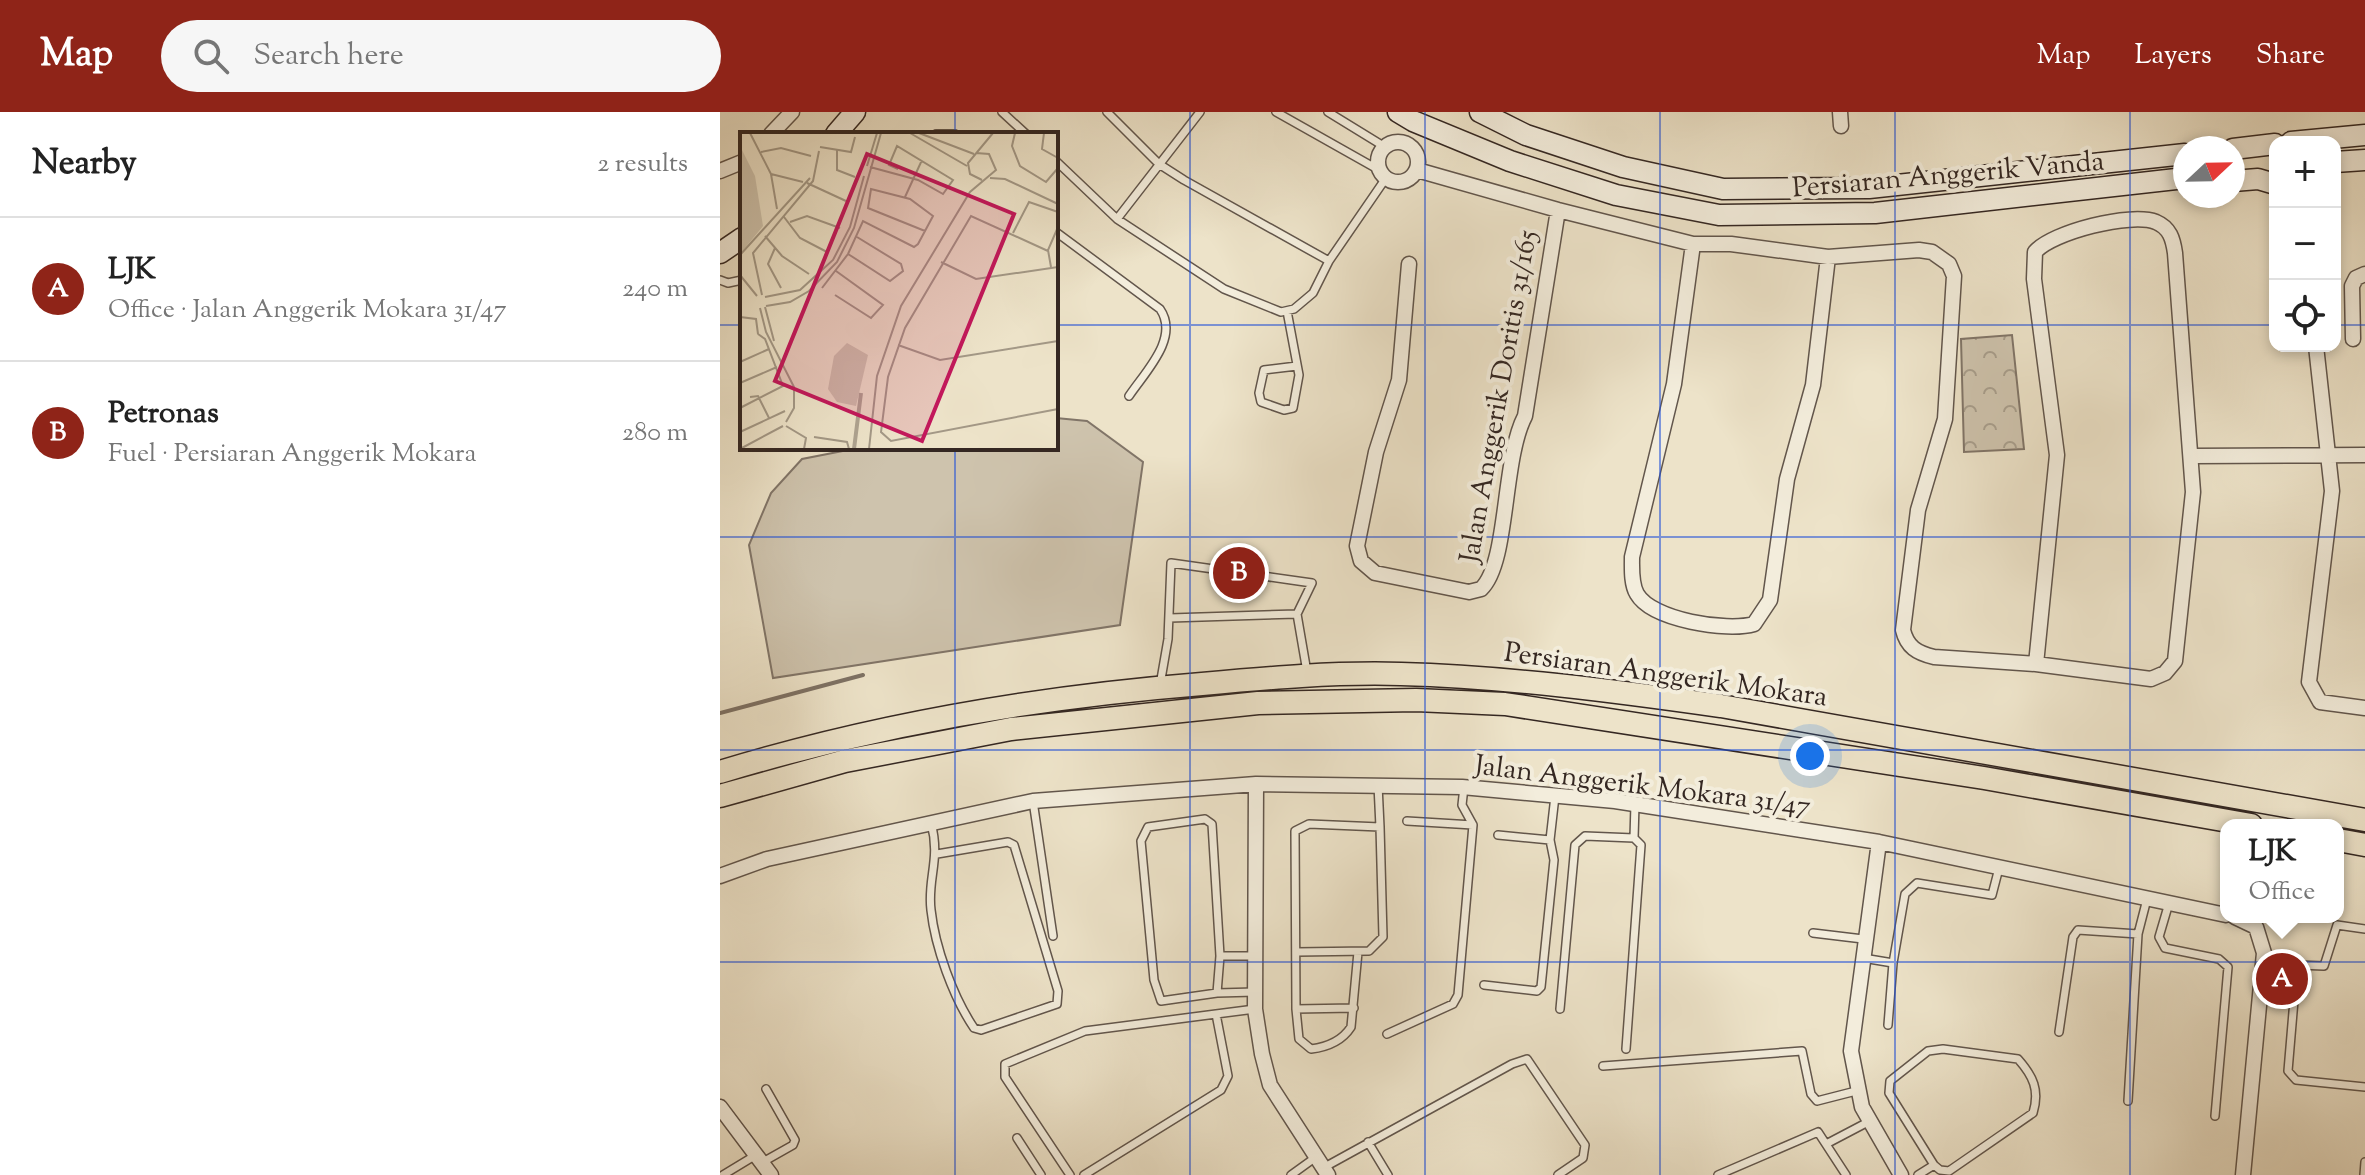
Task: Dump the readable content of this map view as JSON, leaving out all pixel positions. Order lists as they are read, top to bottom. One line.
{"streets":{"main road":["Persiaran Anggerik Mokara"],"street":["Persiaran Anggerik Vanda","Jalan Anggerik Doritis 31/165","Jalan Anggerik Mokara 31/47"]},"north":"right","page":{"header":"Map","search":"Search here","nav":["Map","Layers","Share"],"heading":["Nearby","2 results"],"map_buttons":["+","−"],"list":[{"mark":"A","name":"LJK","note":"Office · Jalan Anggerik Mokara 31/47","value":"240 m"},{"mark":"B","name":"Petronas","note":"Fuel · Persiaran Anggerik Mokara","value":"280 m"}],"pins":["B","A"],"popup":["LJK","Office"]}}
